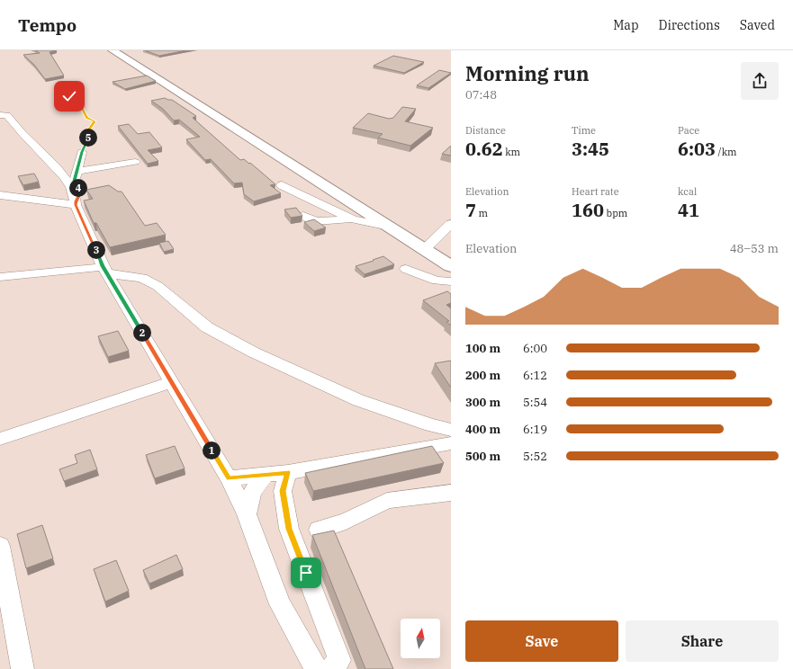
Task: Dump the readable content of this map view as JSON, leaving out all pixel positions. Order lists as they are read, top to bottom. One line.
{"north":"top","page":{"header":"Tempo","nav":["Map","Directions","Saved"],"heading":["Morning run","07:48"],"stats":[["Distance","0.62 km"],["Time","3:45"],["Pace","6:03 /km"],["Elevation","7 m"],["Heart rate","160 bpm"],["kcal","41"]],"pins":["5","4","3","2","1"],"chart":["Elevation","48–53 m"],"list":[{"name":"100 m","note":"6:00"},{"name":"200 m","note":"6:12"},{"name":"300 m","note":"5:54"},{"name":"400 m","note":"6:19"},{"name":"500 m","note":"5:52"}],"buttons":["Save","Share"]}}
